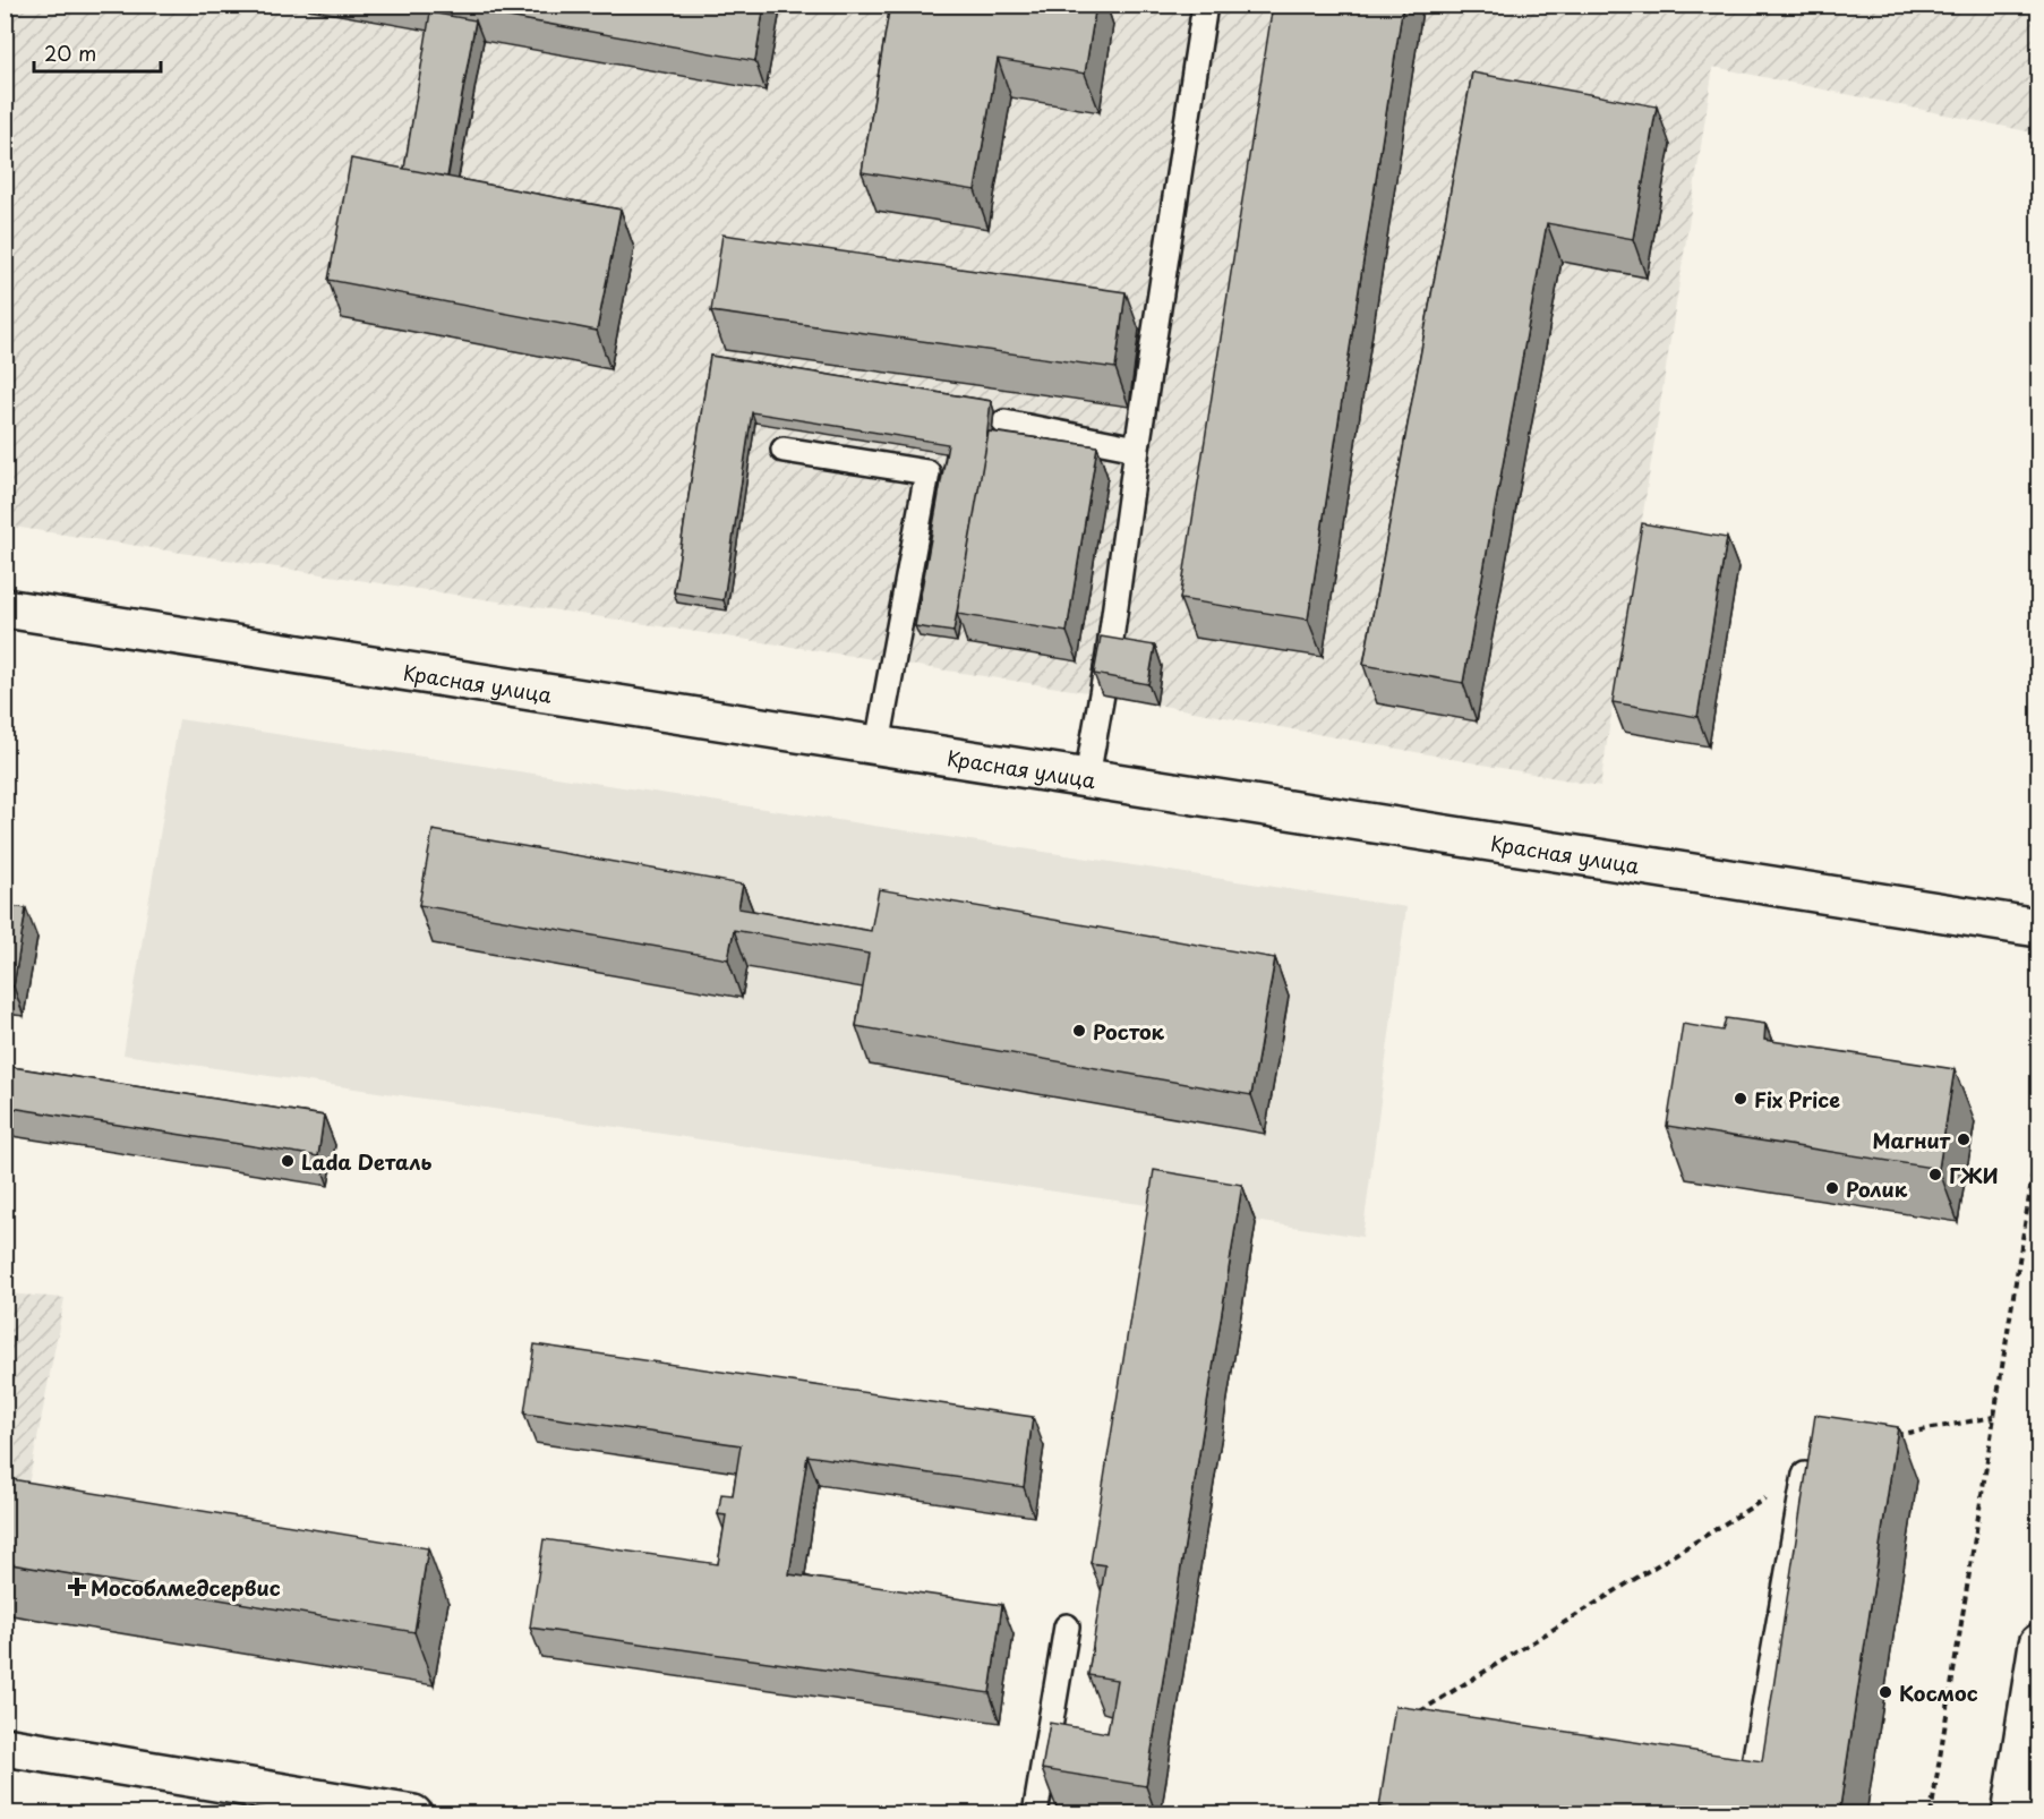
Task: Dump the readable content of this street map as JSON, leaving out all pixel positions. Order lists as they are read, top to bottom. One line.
{"streets":{"main road":["Красная улица"]},"places":{"other":["Росток","Fix Price","Магнит","Lada Dеталь","ГЖИ","Ролик","Космос"],"health":["Мособлмедсервис"]},"scale_bar":"20 m"}
